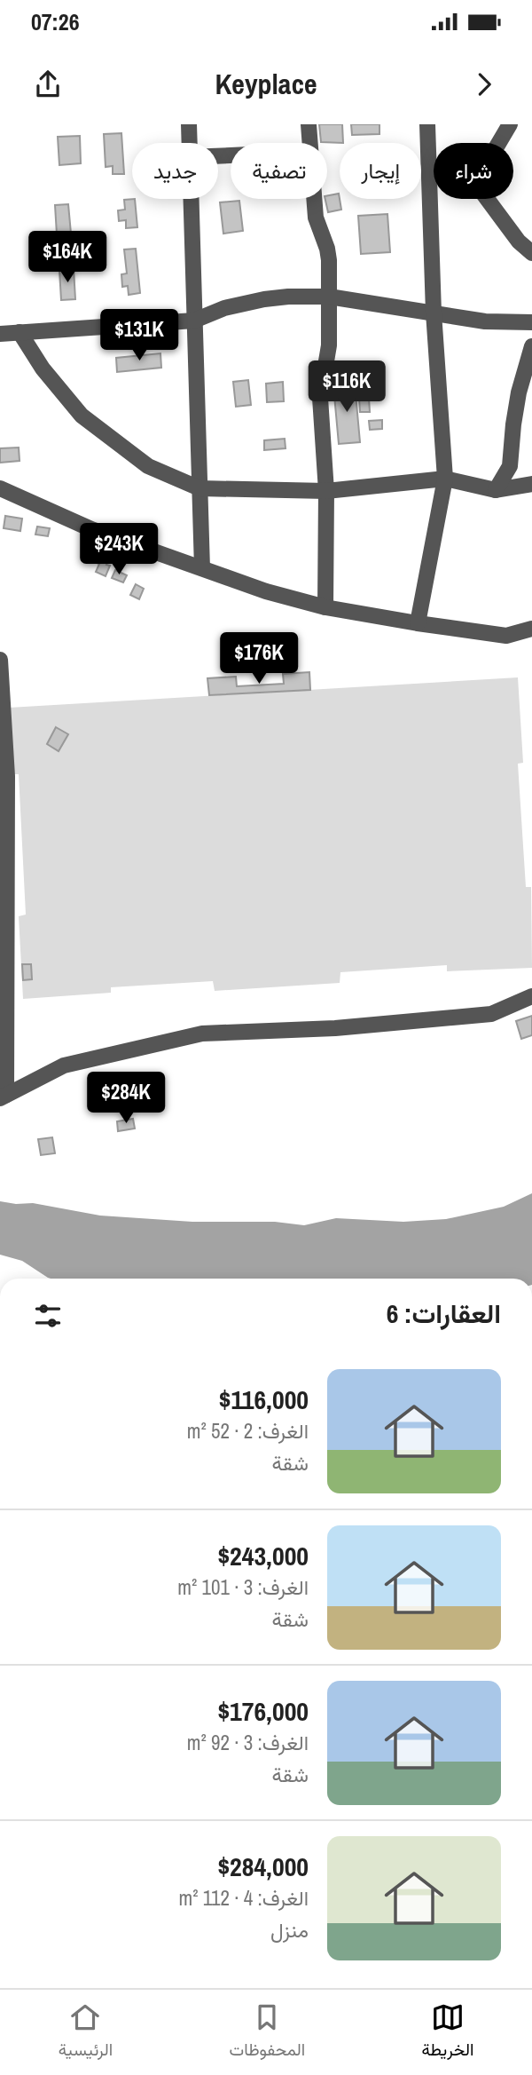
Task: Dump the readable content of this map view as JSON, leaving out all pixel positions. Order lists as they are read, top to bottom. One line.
{"page":{"status":"07:26","header":"Keyplace","chip":["شراء","إيجار","تصفية","جديد"],"price":["$164K","$131K","$116K","$243K","$176K","$284K"],"heading":"العقارات: 6","list":[{"name":"$116,000","note":"الغرف: 2 · 52 m² · شقة"},{"name":"$243,000","note":"الغرف: 3 · 101 m² · شقة"},{"name":"$176,000","note":"الغرف: 3 · 92 m² · شقة"},{"name":"$284,000","note":"الغرف: 4 · 112 m² · منزل"}],"tabs":["الخريطة","المحفوظات","الرئيسية"]}}
